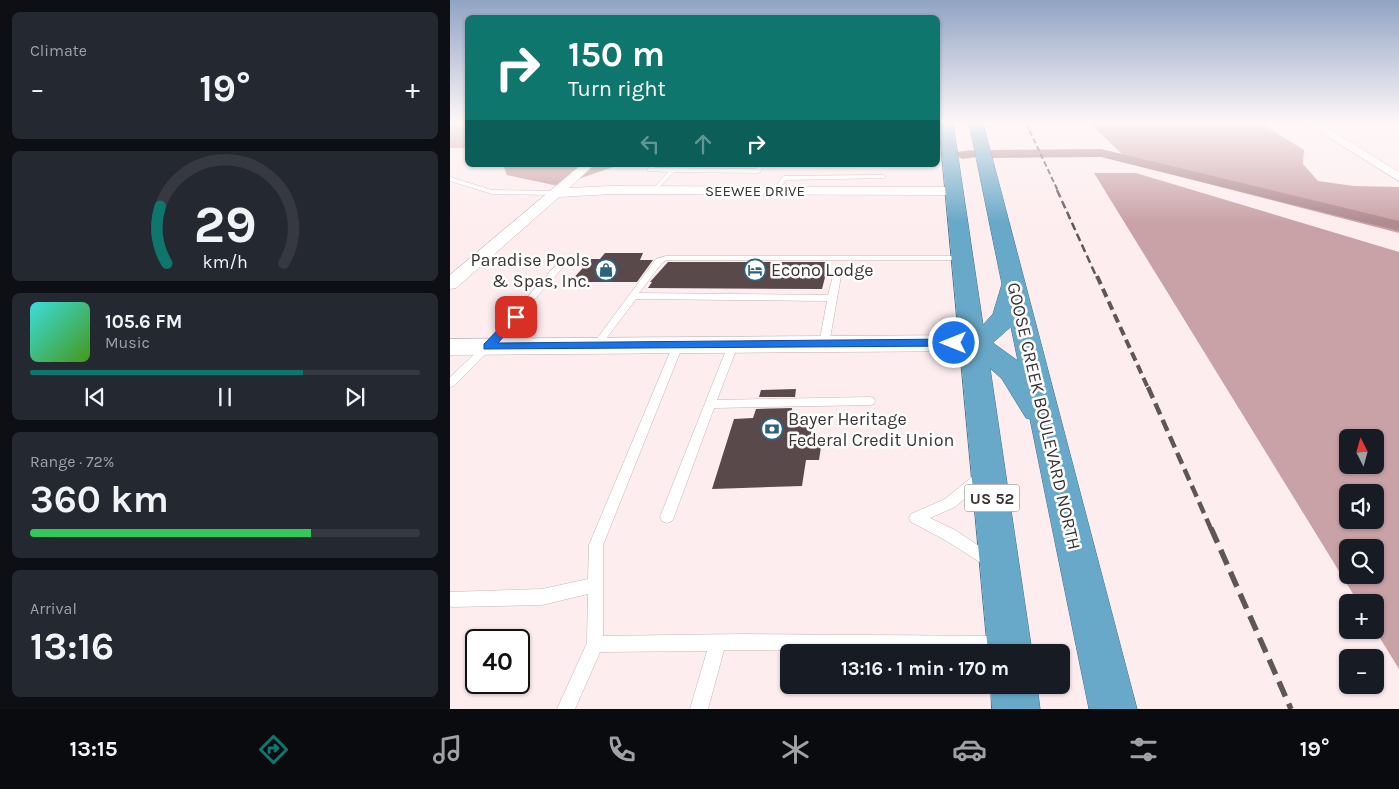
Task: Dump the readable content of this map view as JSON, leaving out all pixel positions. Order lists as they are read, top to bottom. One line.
{"streets":{"highway":["GOOSE CREEK BOULEVARD NORTH","US 52"],"street":["SEEWEE DRIVE"]},"crossings":[["SEEWEE DRIVE","US 52"]],"places":{"shop":["Paradise Pools & Spas, Inc."],"hotel":["Econo Lodge"],"bank":["Bayer Heritage Federal Credit Union"]},"north":"top","page":{"tile":["Climate",["Range · 72%","360 km"],["Arrival","13:16"]],"turn":["150 m","Turn right"],"heat":["−","19°","+"],"song":["105.6 FM","Music"],"map_buttons":["+","−"],"limit":"40","trip":"13:16 · 1 min · 170 m","tabs":["13:15","19°"],"gauge":["29","km/h"]}}
